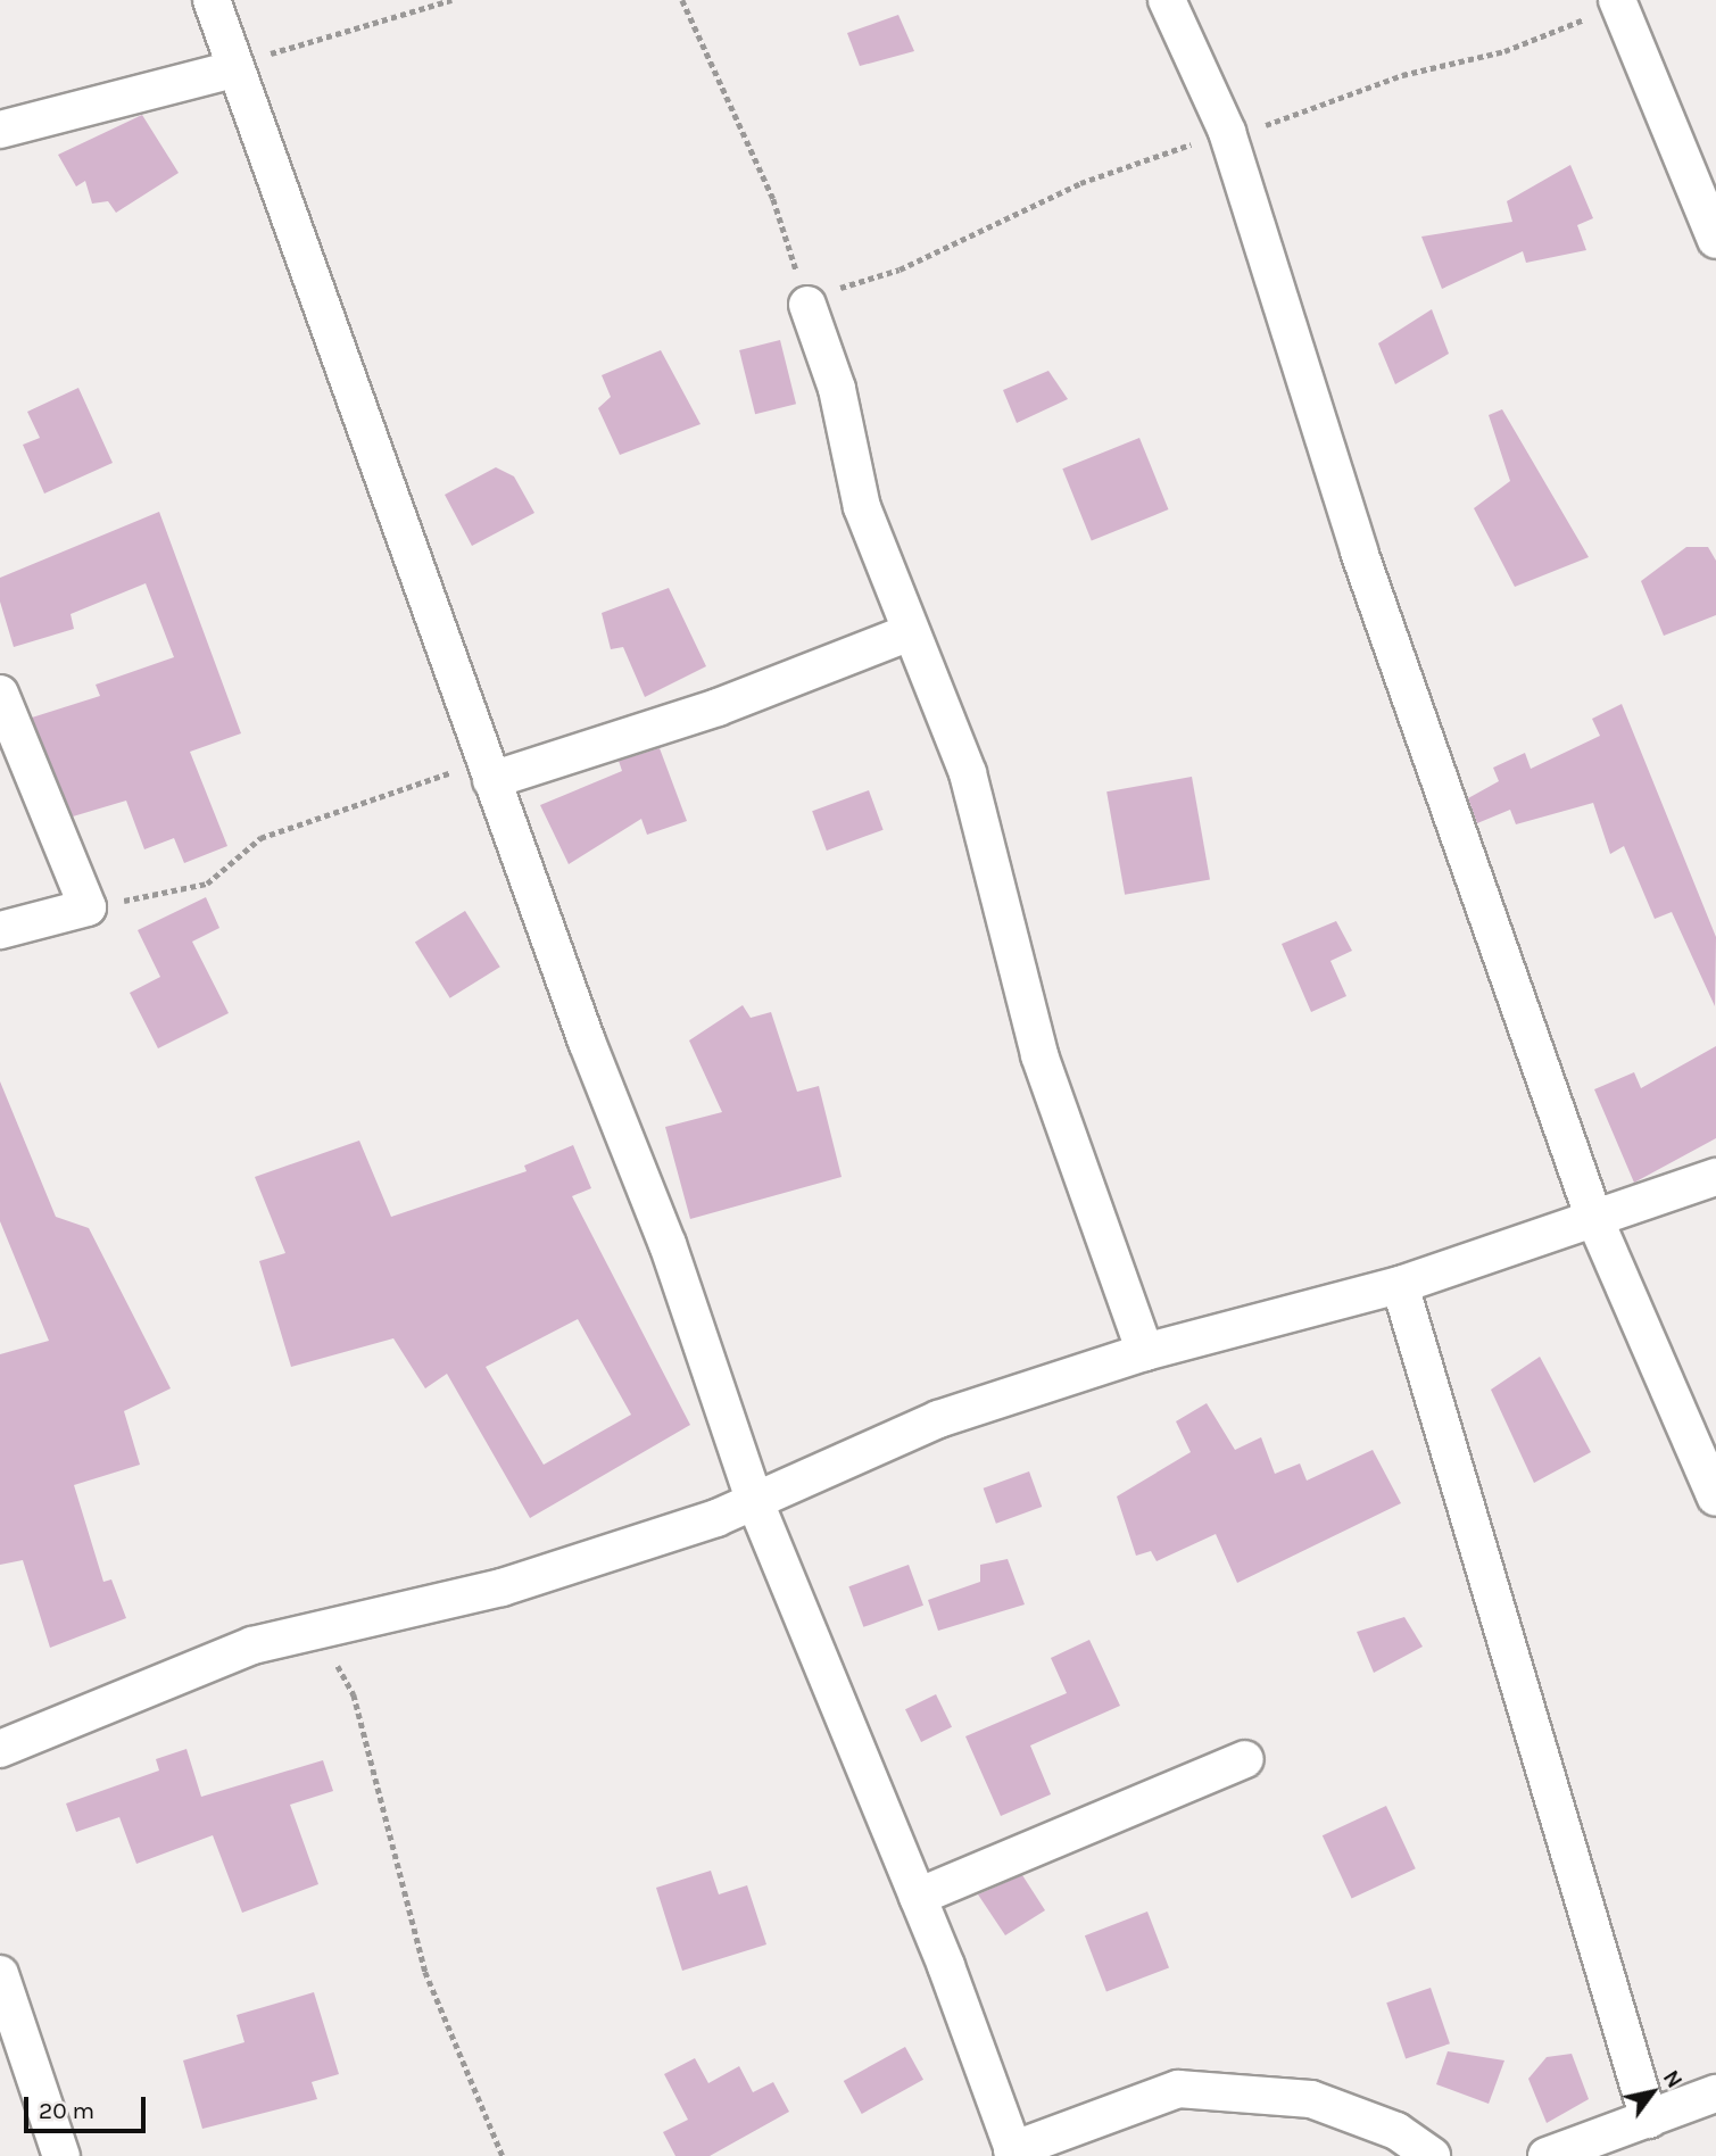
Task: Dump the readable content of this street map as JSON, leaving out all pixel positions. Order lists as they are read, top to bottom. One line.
{"scale_bar":"20 m","north":"top right"}
